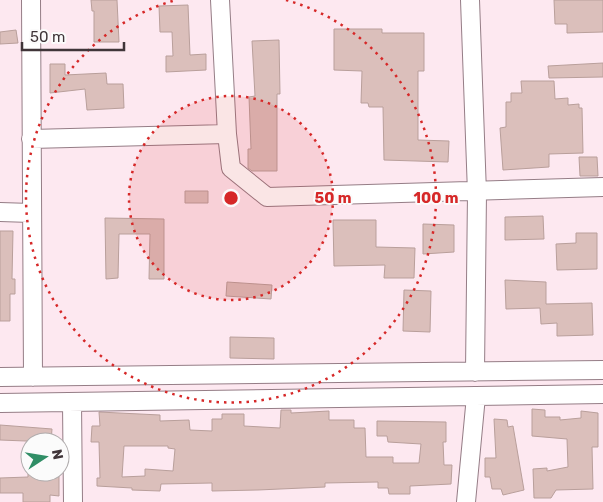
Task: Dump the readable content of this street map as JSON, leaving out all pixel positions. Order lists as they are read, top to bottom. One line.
{"scale_bar":"50 m","north":"right","rings":["50 m","100 m"]}
